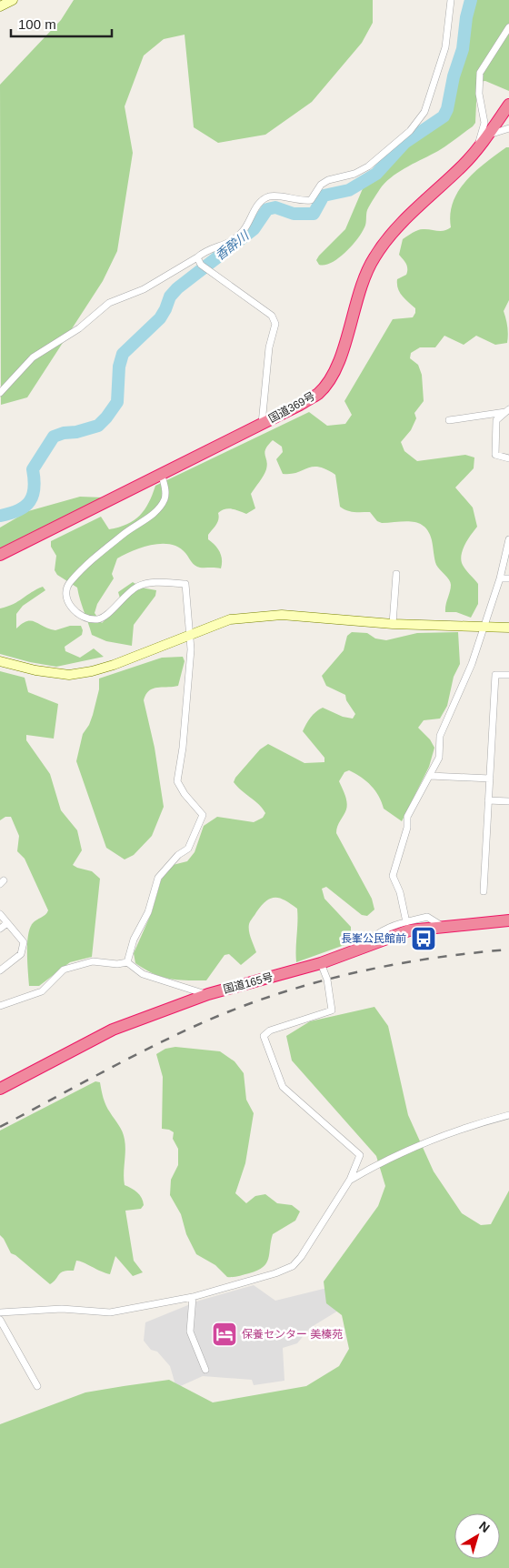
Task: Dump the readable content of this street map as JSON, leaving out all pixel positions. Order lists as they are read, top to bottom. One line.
{"streets":{"highway":["国道369号","国道165号"]},"water":["香酔川"],"places":{"bus stop":["長峯公民館前"],"hotel":["保養センター 美榛苑"]},"scale_bar":"100 m","north":"top right"}
